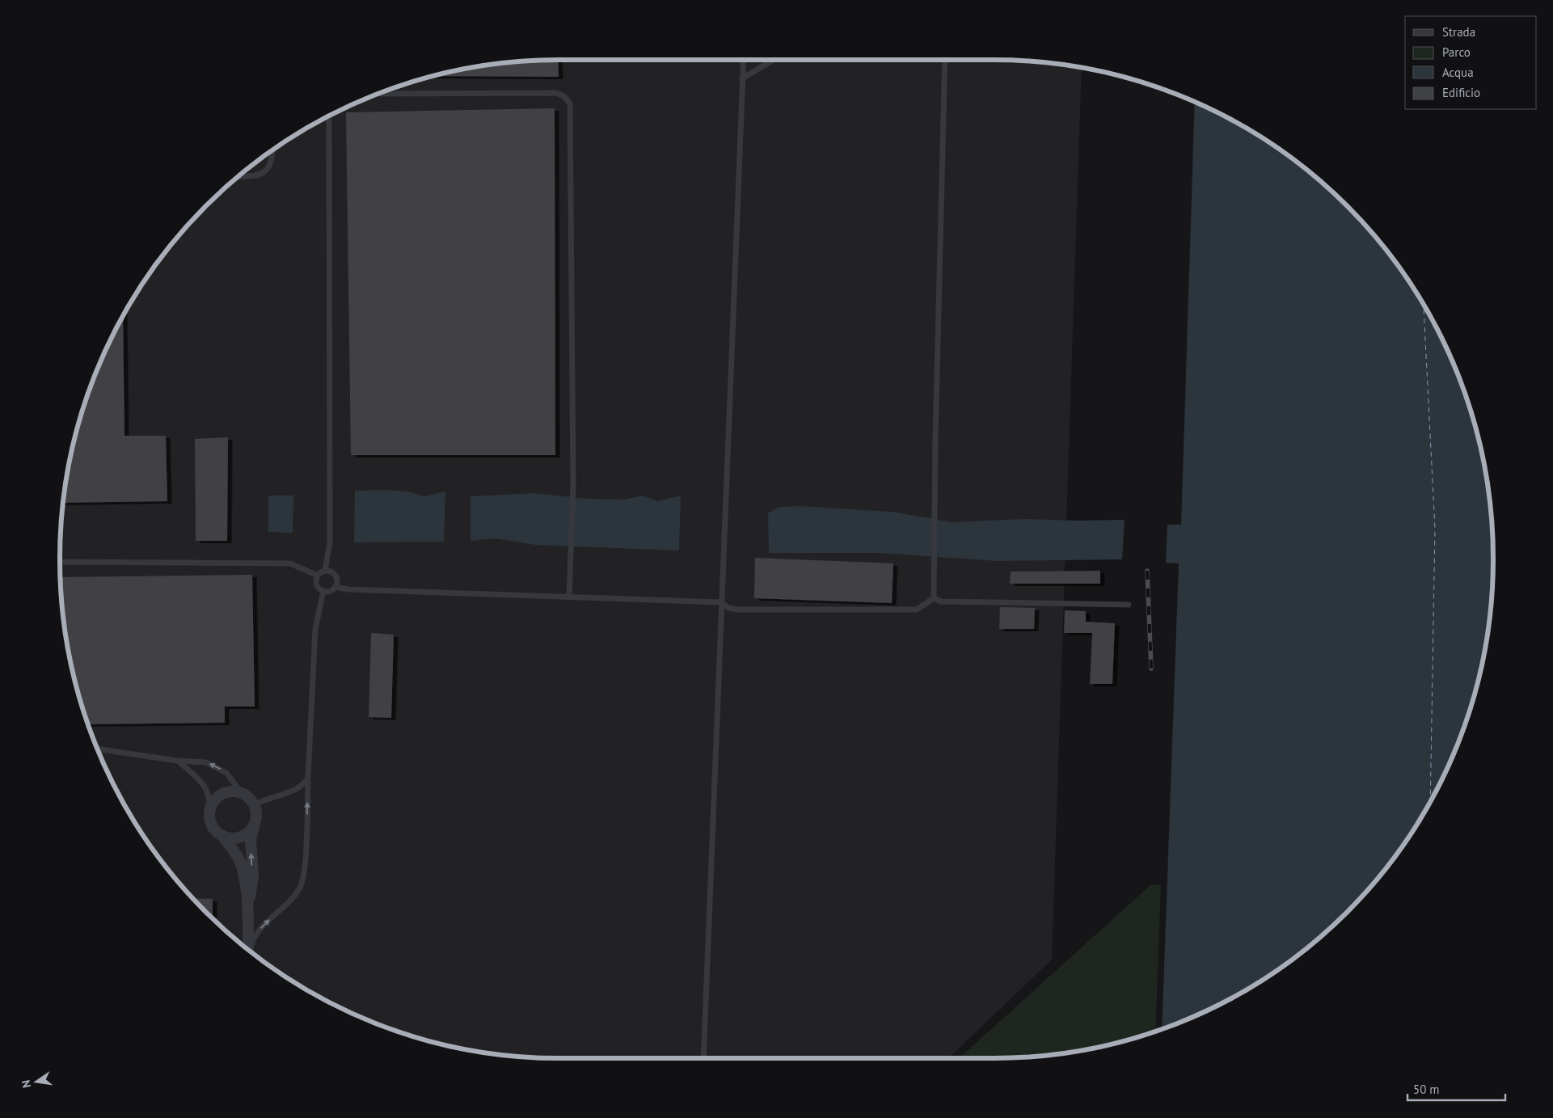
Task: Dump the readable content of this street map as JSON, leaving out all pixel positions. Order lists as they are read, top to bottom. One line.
{"legend":["Strada","Parco","Acqua","Edificio"],"scale_bar":"50 m","north":"left"}
